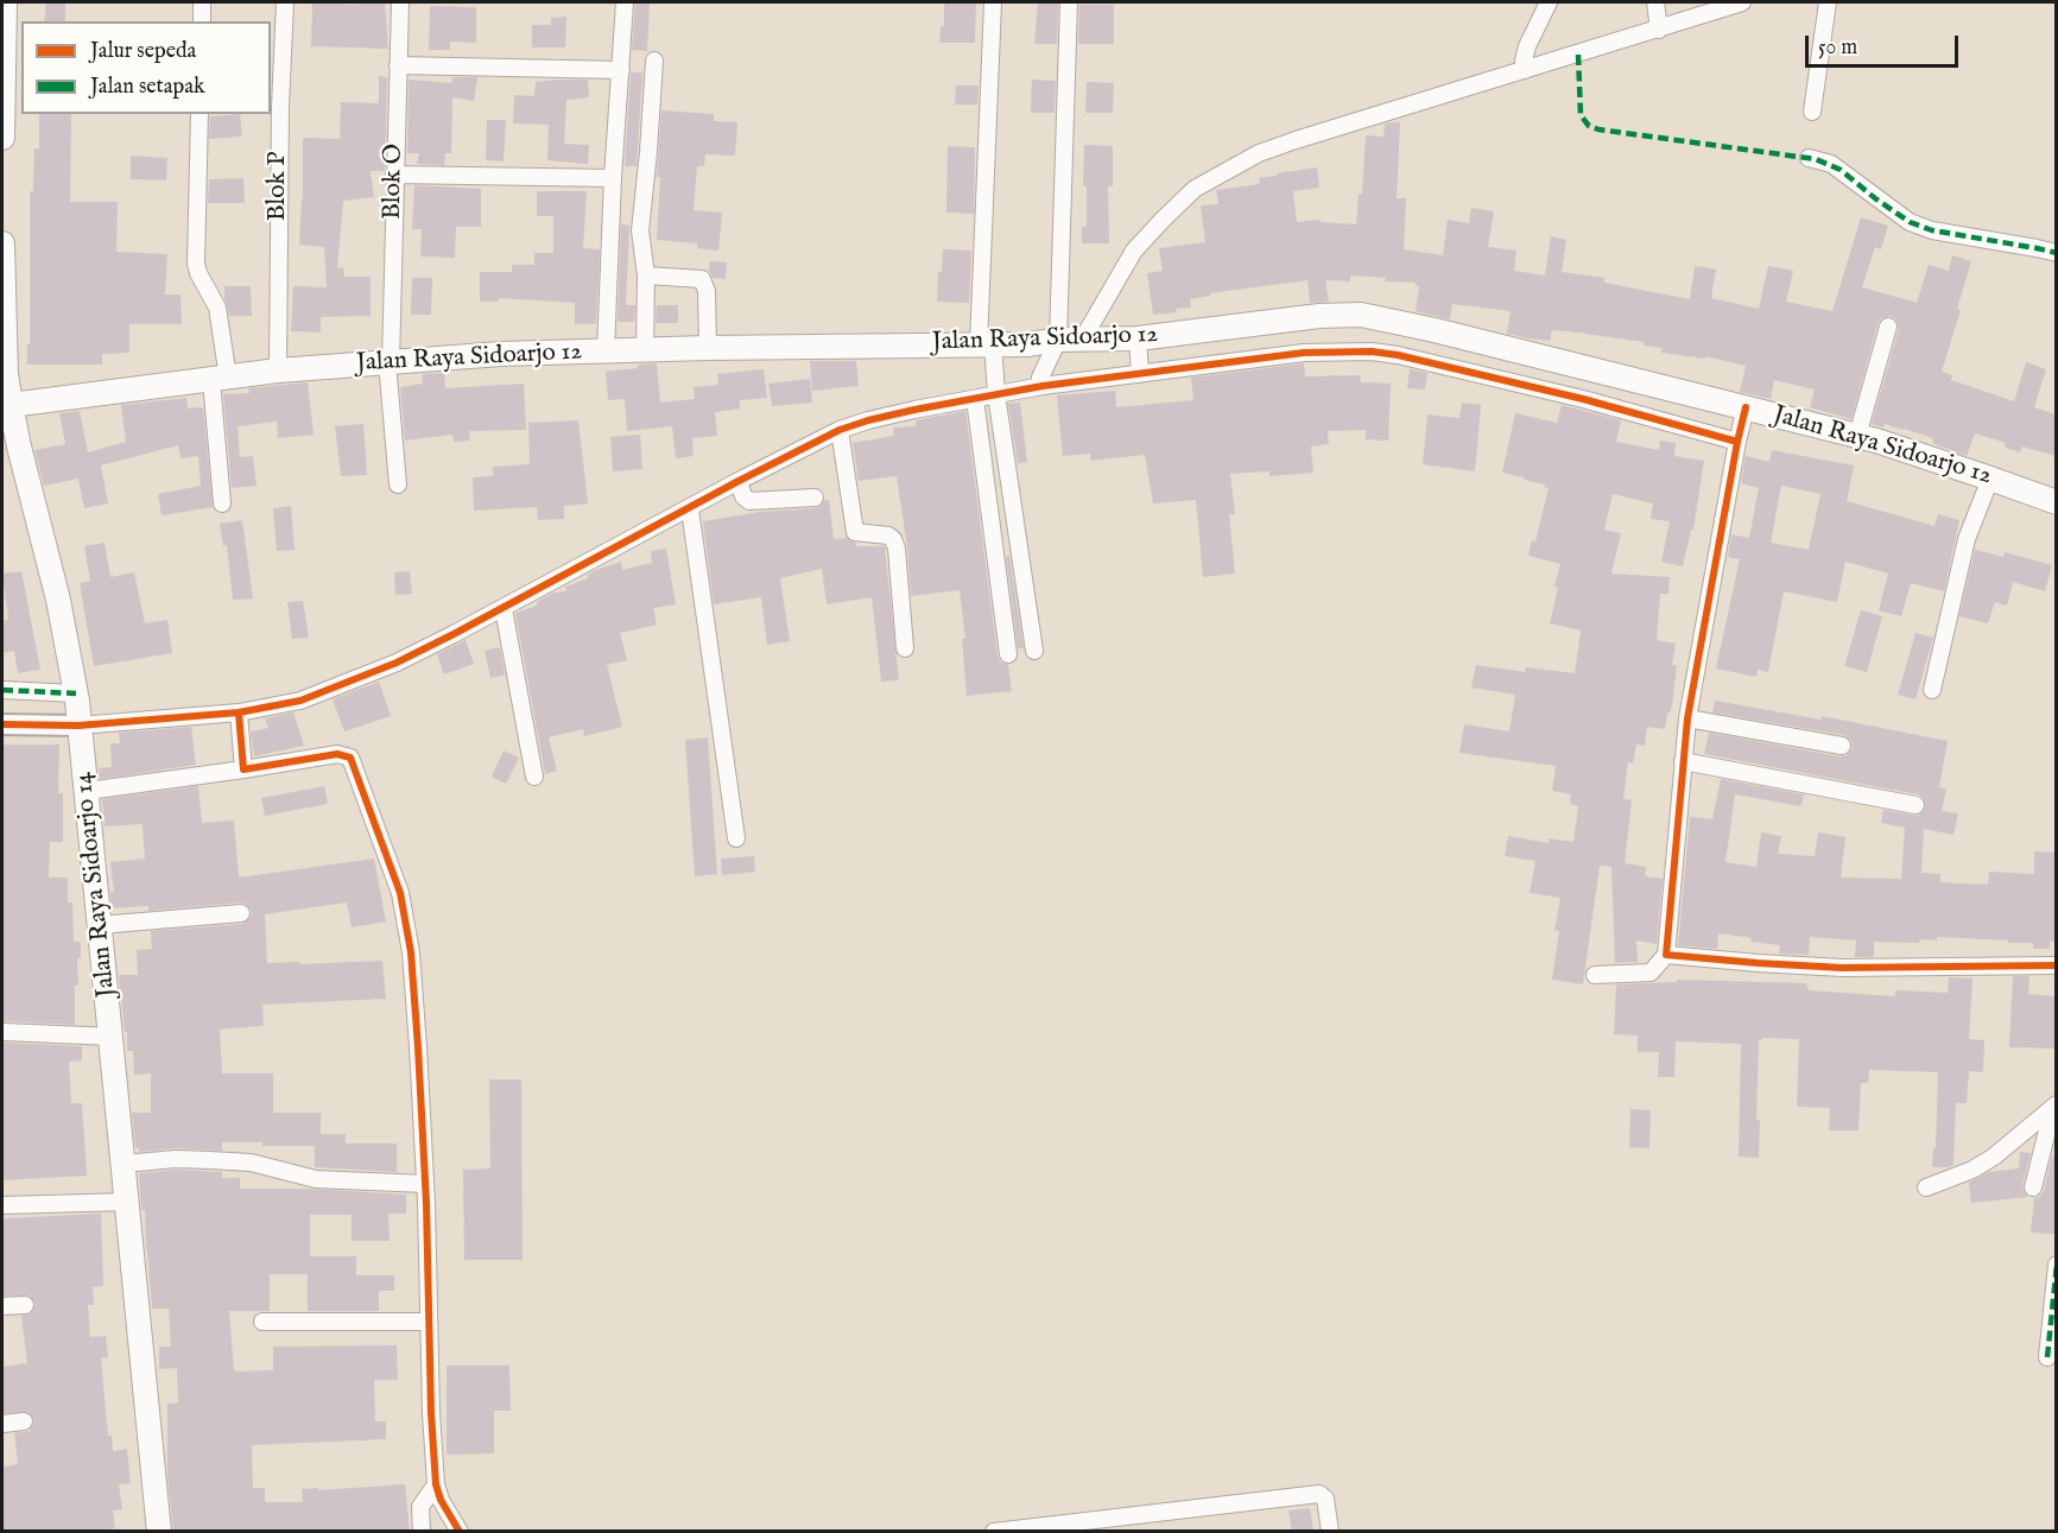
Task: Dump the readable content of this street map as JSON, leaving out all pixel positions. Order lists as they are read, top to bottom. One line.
{"streets":{"main road":["Jalan Raya Sidoarjo 12","Jalan Raya Sidoarjo 14"],"street":["Blok O","Blok P"]},"crossings":[["Blok O","Jalan Raya Sidoarjo 12"],["Blok P","Jalan Raya Sidoarjo 12"],["Jalan Raya Sidoarjo 12","Jalan Raya Sidoarjo 14"]],"legend":["Jalur sepeda","Jalan setapak"],"scale_bar":"50 m"}
